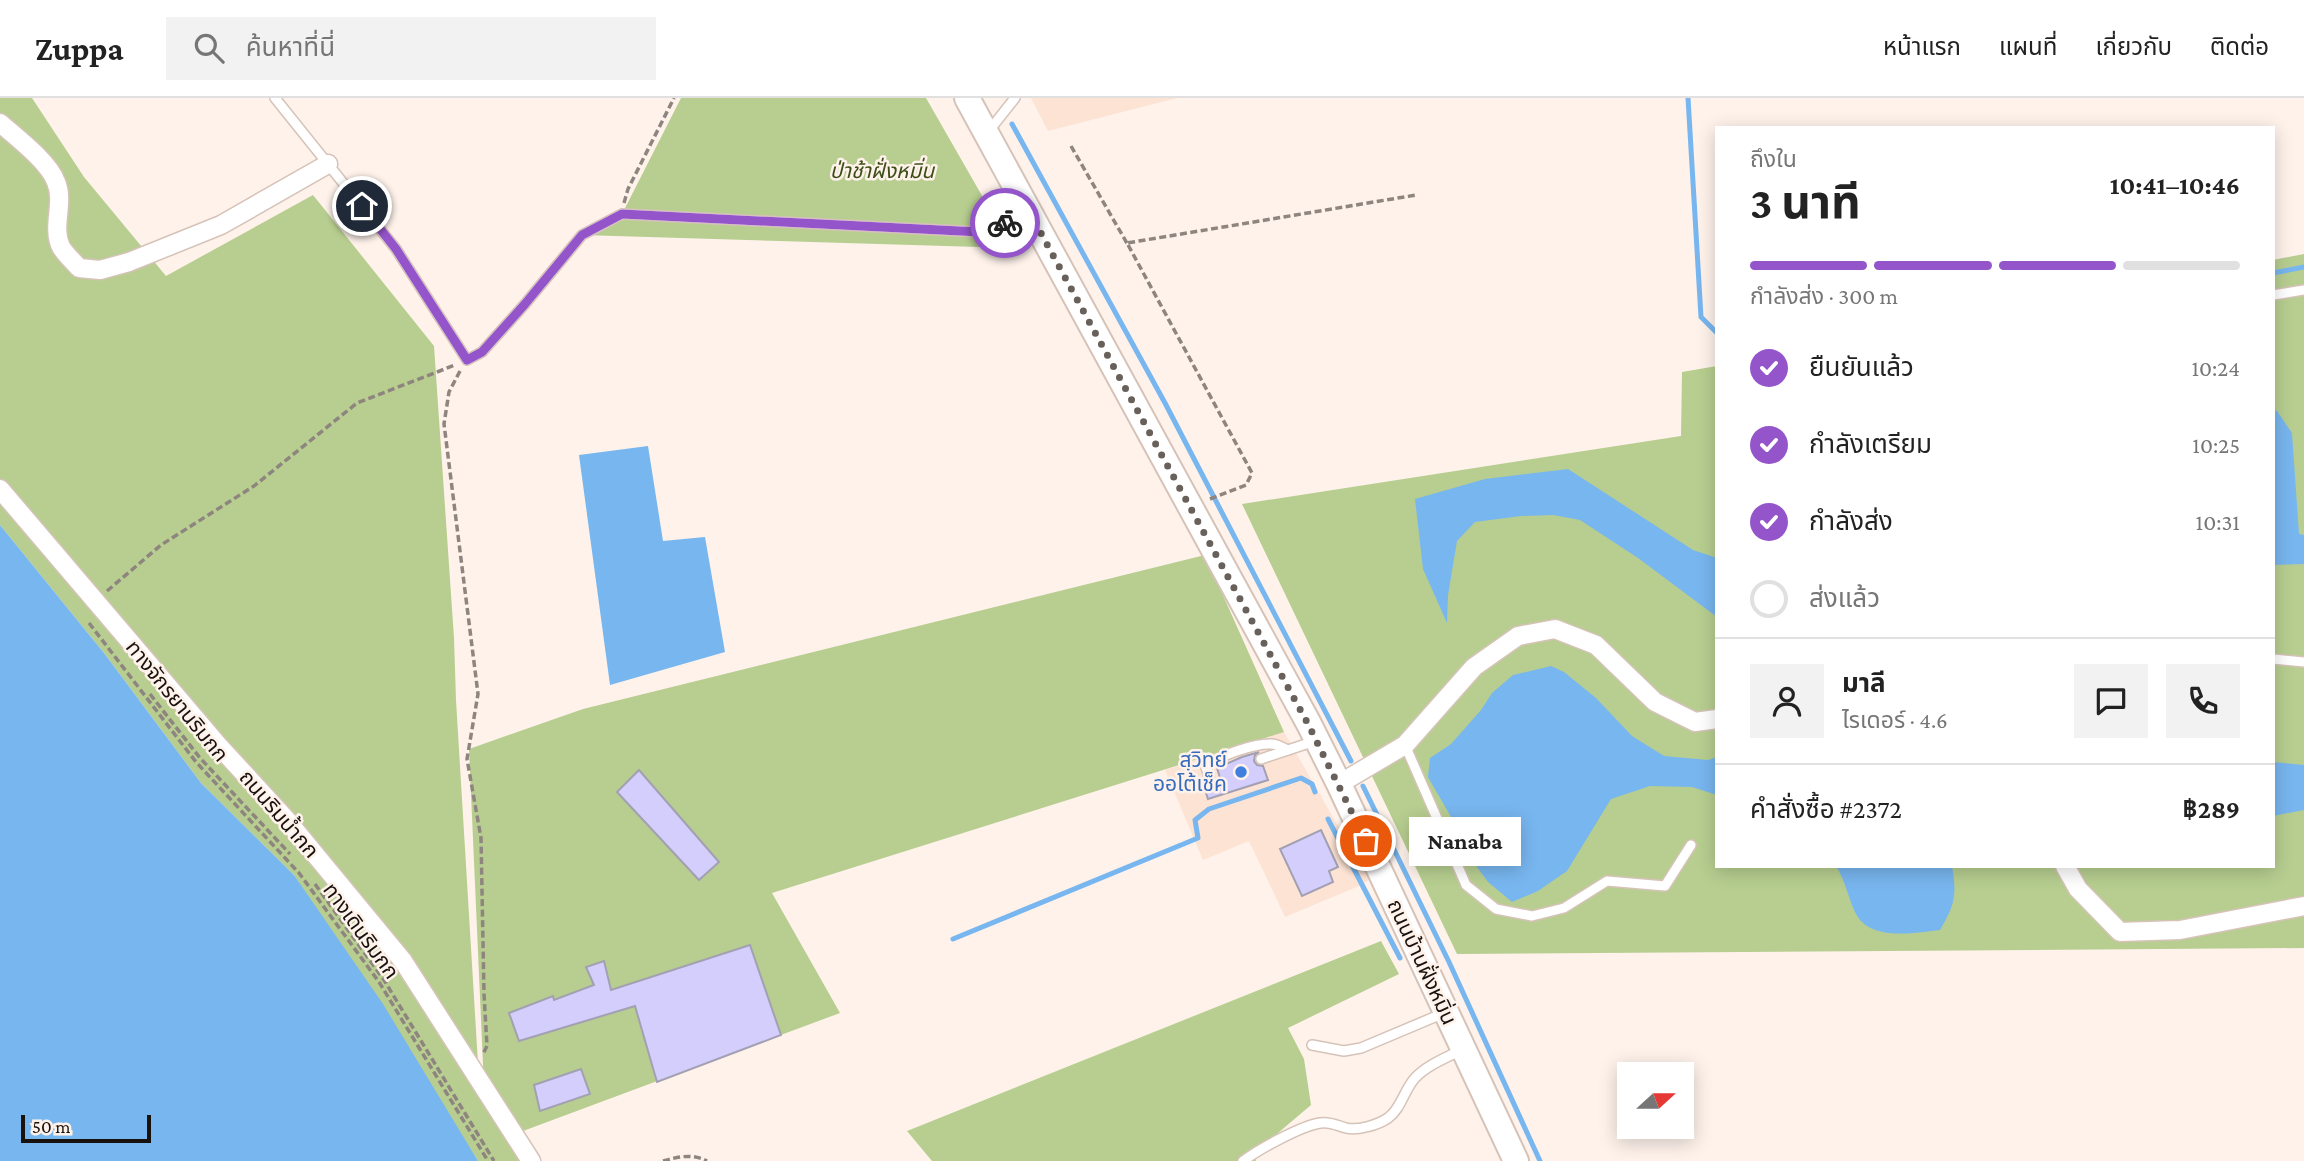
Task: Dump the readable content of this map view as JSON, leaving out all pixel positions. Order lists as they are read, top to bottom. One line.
{"streets":{"street":["ถนนริมน้ำกก","ถนนบ้านฝั่งหมิ่น"],"path":["ทางจักรยานริมกก","ทางเดินริมกก"]},"crossings":[["ทางจักรยานริมกก","ทางเดินริมกก"]],"parks":["ป่าช้าฝั่งหมิ่น"],"places":["สุวิทย์ ออโต้เช็ค","Nanaba"],"scale_bar":"50 m","north":"right","page":{"header":"Zuppa","search":"ค้นหาที่นี่","nav":["หน้าแรก","แผนที่","เกี่ยวกับ","ติดต่อ"],"heading":["3 นาที","ถึงใน","10:41–10:46"],"panel":["มาลี","ไรเดอร์ · 4.6","คำสั่งซื้อ #2372","฿289"],"bar":"กำลังส่ง · 300 m","list":[["ยืนยันแล้ว","10:24"],["กำลังเตรียม","10:25"],["กำลังส่ง","10:31"],"ส่งแล้ว"],"bubble":"Nanaba","scale":"50 m"}}
